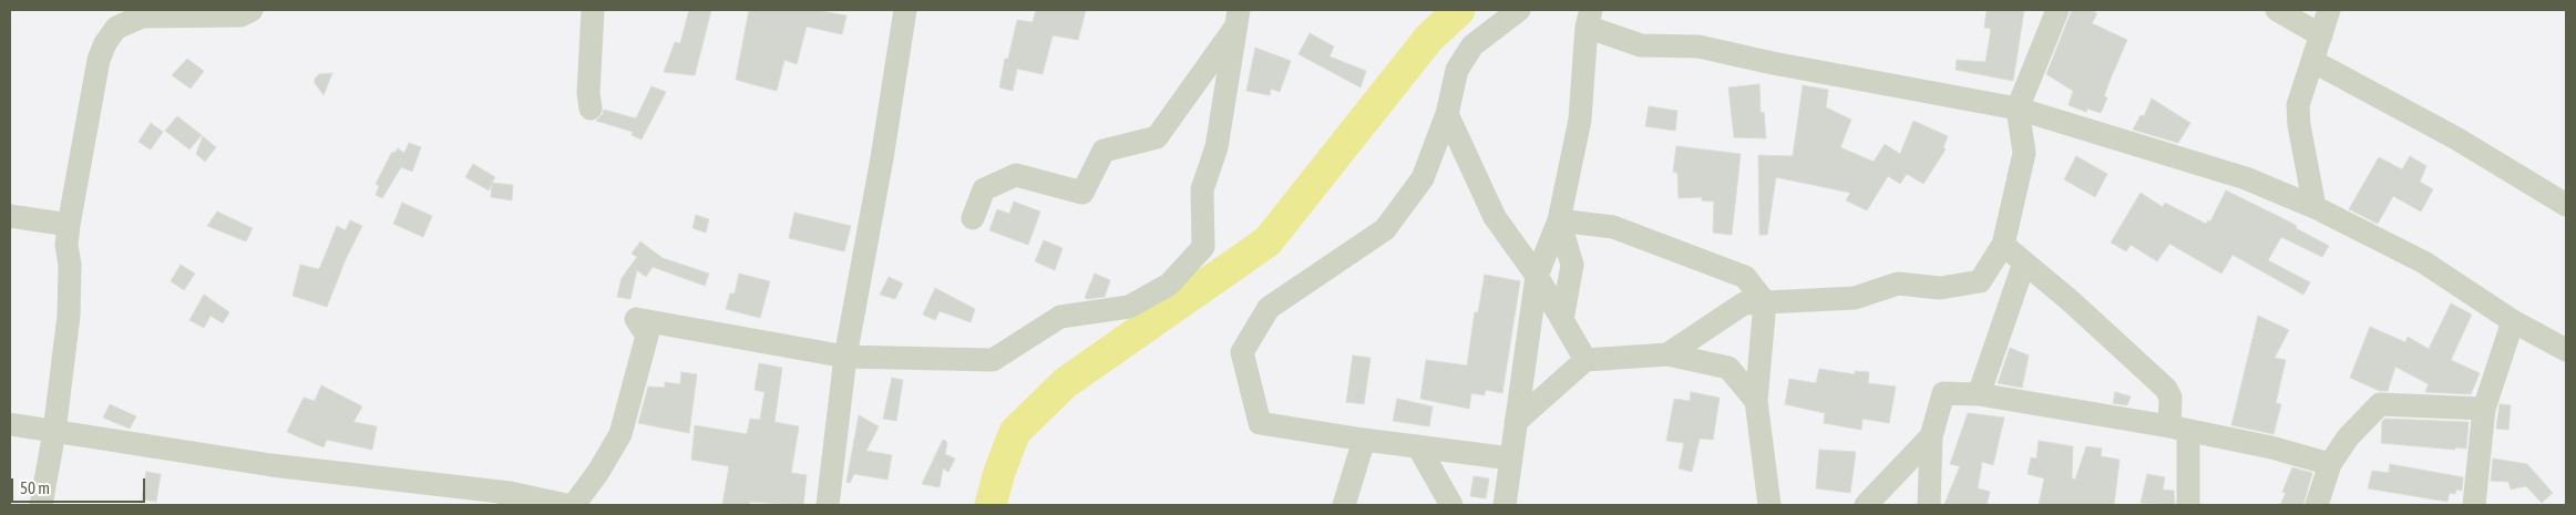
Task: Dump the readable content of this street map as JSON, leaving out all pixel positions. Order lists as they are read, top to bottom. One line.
{"scale_bar":"50 m"}
